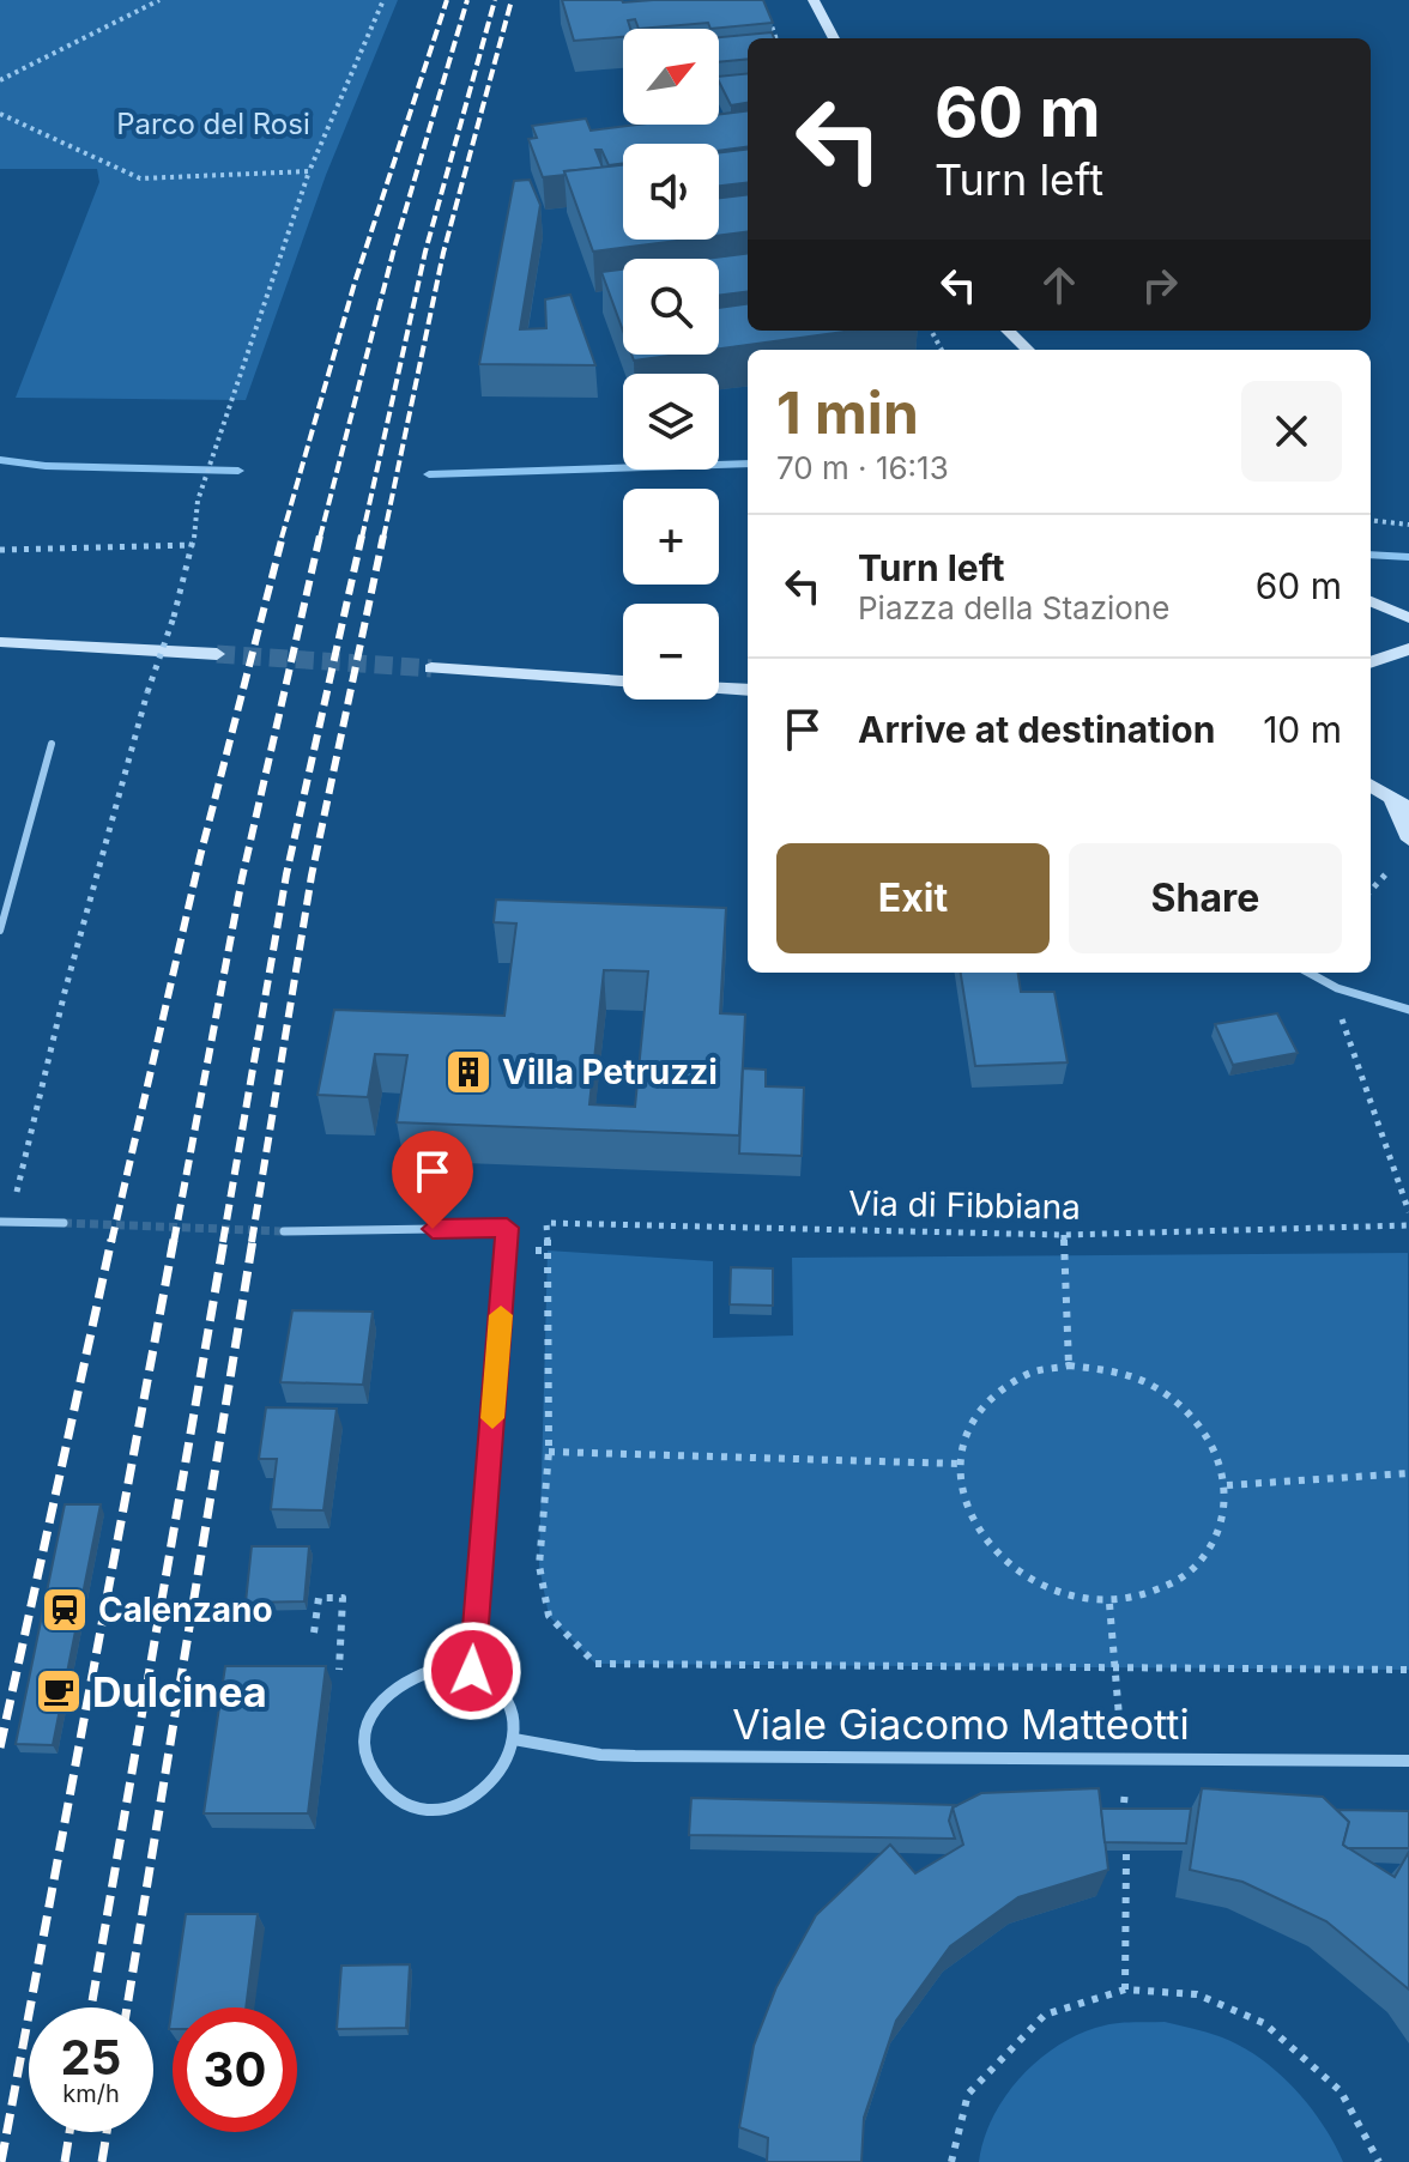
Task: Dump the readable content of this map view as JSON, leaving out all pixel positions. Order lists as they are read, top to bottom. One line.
{"streets":{"street":["Viale Giacomo Matteotti"],"path":["Via di Fibbiana"]},"parks":["Parco del Rosi"],"places":{"building":["Villa Petruzzi"],"station":["Calenzano"],"cafe":["Dulcinea"]},"north":"top right","page":{"map_buttons":["+","−"],"turn":["60 m","Turn left"],"heading":["1 min","70 m · 16:13"],"list":[{"name":"Turn left","note":"Piazza della Stazione","value":"60 m"},{"name":"Arrive at destination","value":"10 m"}],"buttons":["Exit","Share"],"speed":"25 km/h","limit":"30"}}
